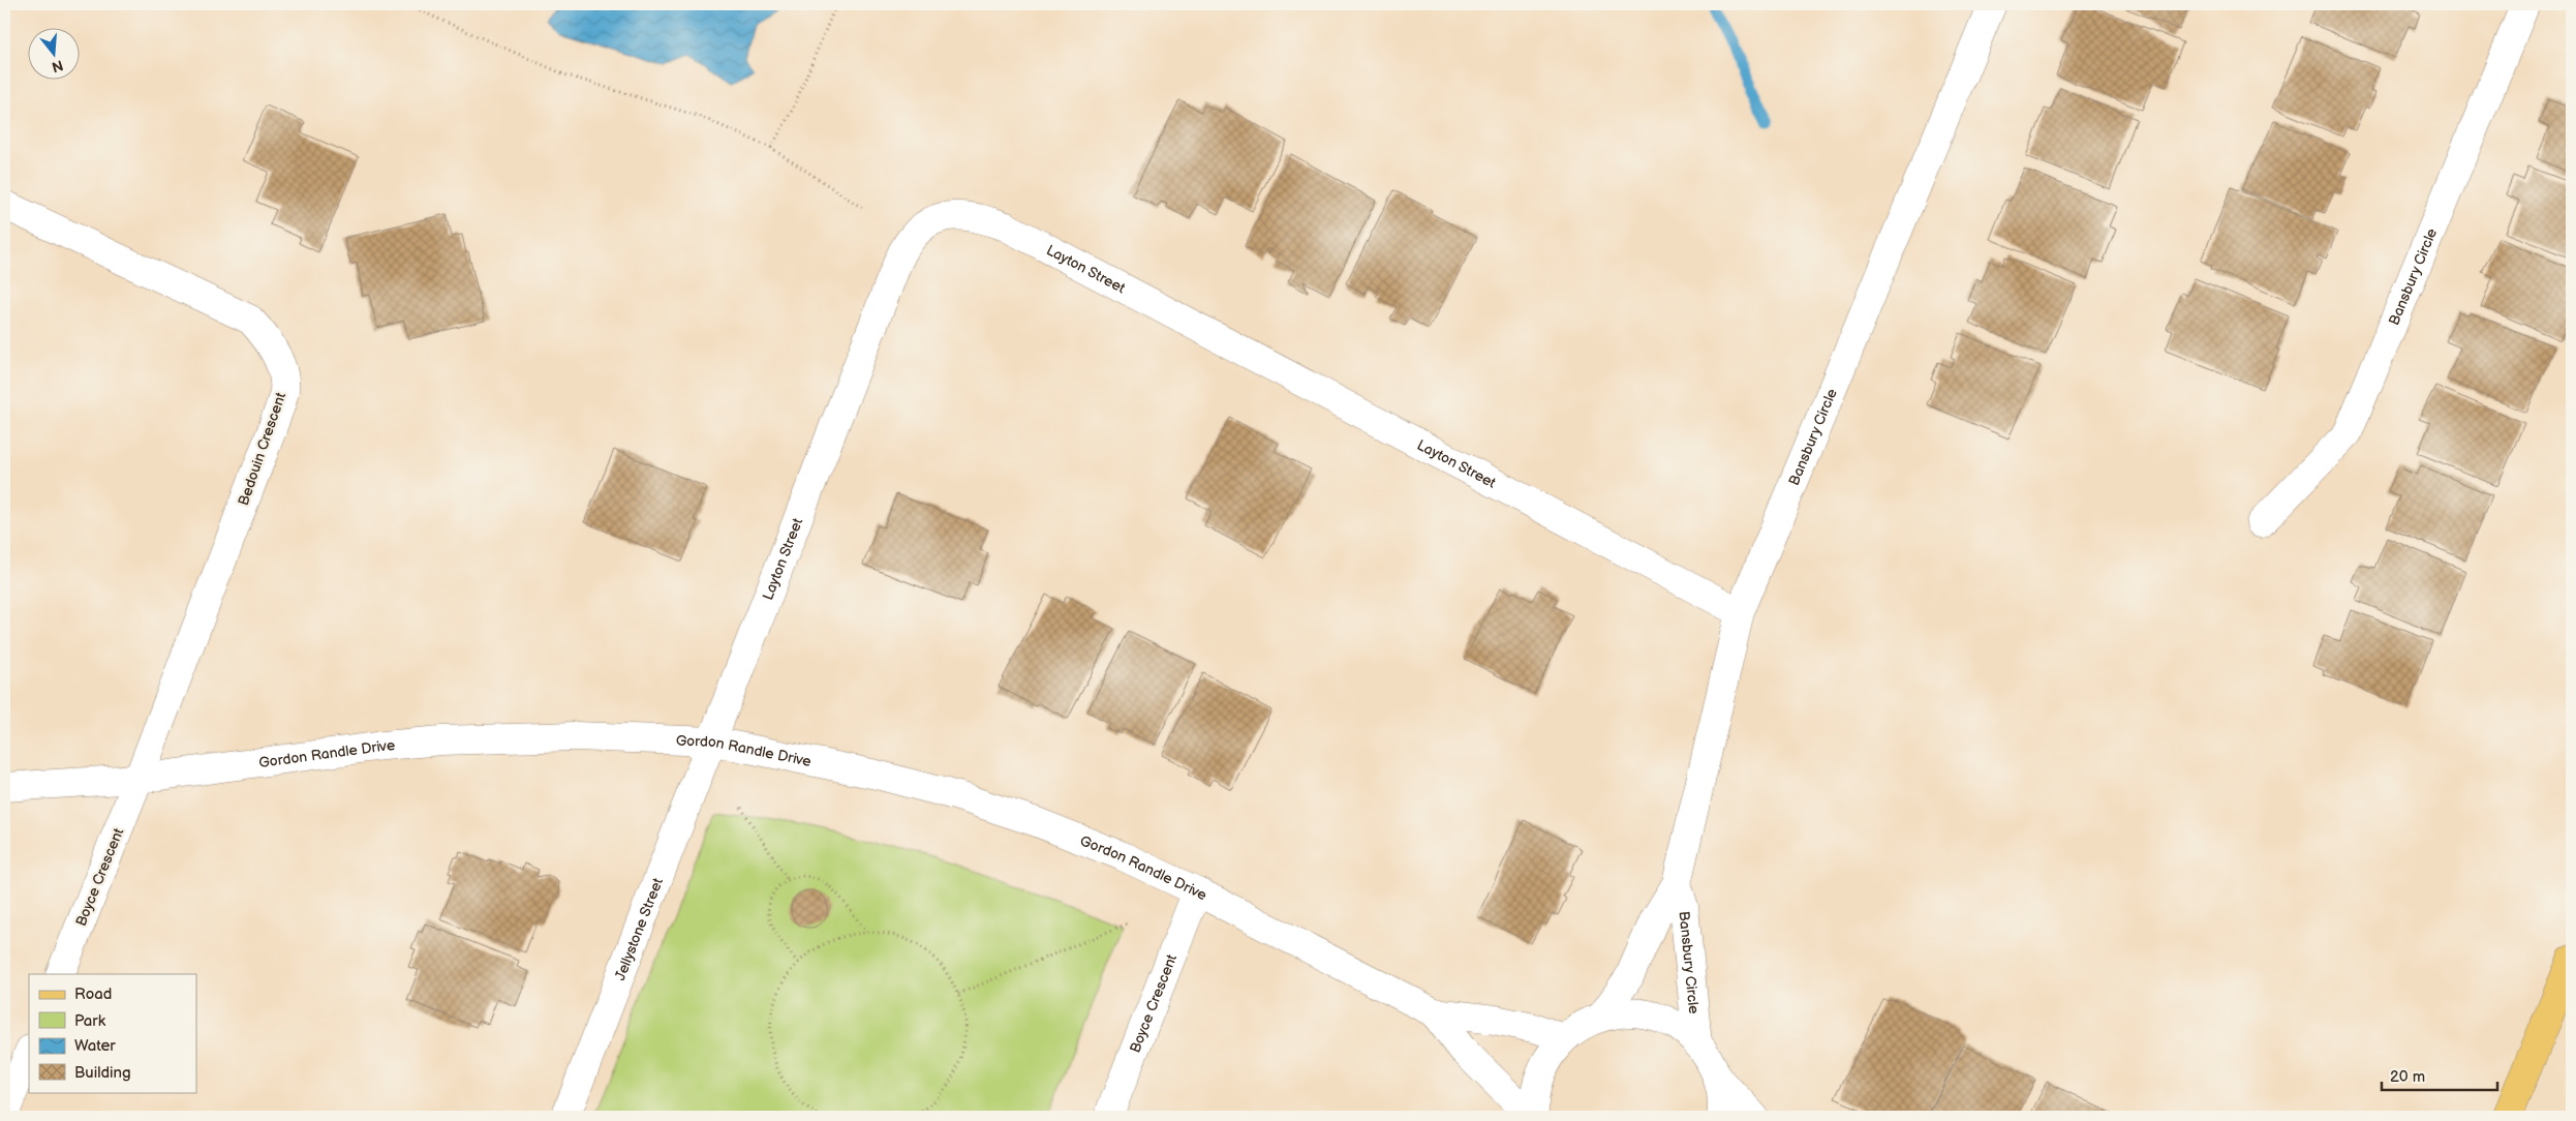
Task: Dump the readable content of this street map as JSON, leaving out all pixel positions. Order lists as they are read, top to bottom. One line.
{"streets":{"street":["Layton Street","Bansbury Circle","Bedouin Crescent","Gordon Randle Drive","Boyce Crescent","Jellystone Street"]},"crossings":[["Layton Street","Bansbury Circle"],["Layton Street","Gordon Randle Drive"],["Layton Street","Jellystone Street"],["Bedouin Crescent","Gordon Randle Drive"],["Bedouin Crescent","Boyce Crescent"],["Gordon Randle Drive","Boyce Crescent"],["Gordon Randle Drive","Jellystone Street"]],"legend":["Road","Park","Water","Building"],"scale_bar":"20 m","north":"bottom"}
